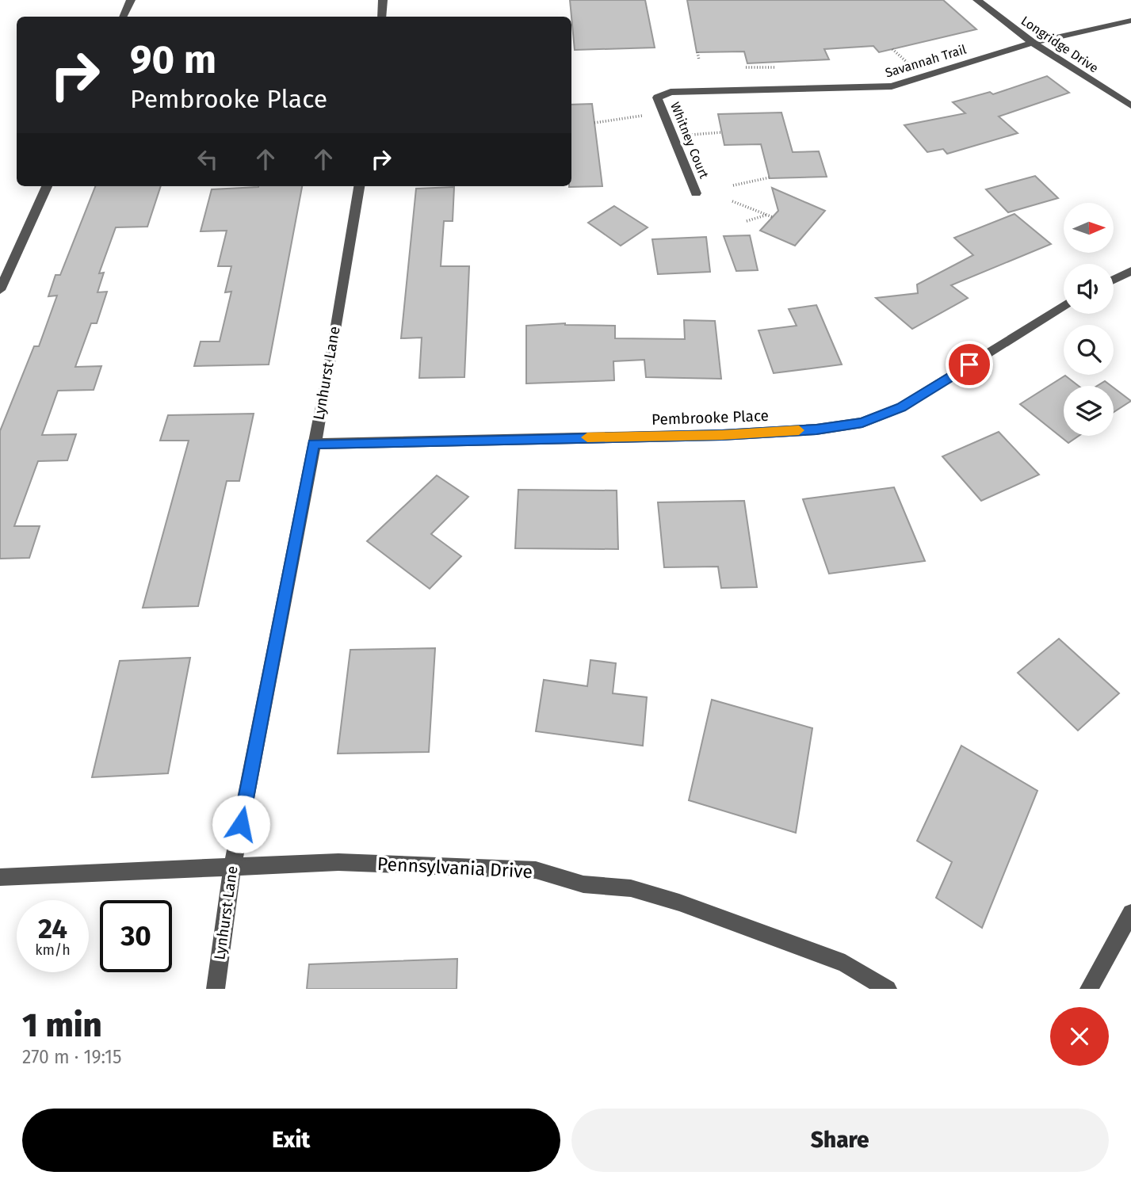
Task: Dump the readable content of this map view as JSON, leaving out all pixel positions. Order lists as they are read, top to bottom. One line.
{"streets":{"street":["Longridge Drive","Savannah Trail","Whitney Court","Lynhurst Lane","Pembrooke Place","Pennsylvania Drive"]},"crossings":[["Longridge Drive","Savannah Trail"],["Savannah Trail","Whitney Court"],["Lynhurst Lane","Pembrooke Place"],["Lynhurst Lane","Pennsylvania Drive"]],"north":"right","page":{"turn":["90 m","Pembrooke Place"],"speed":"24 km/h","limit":"30","heading":["1 min","270 m · 19:15"],"buttons":["Exit","Share"]}}
